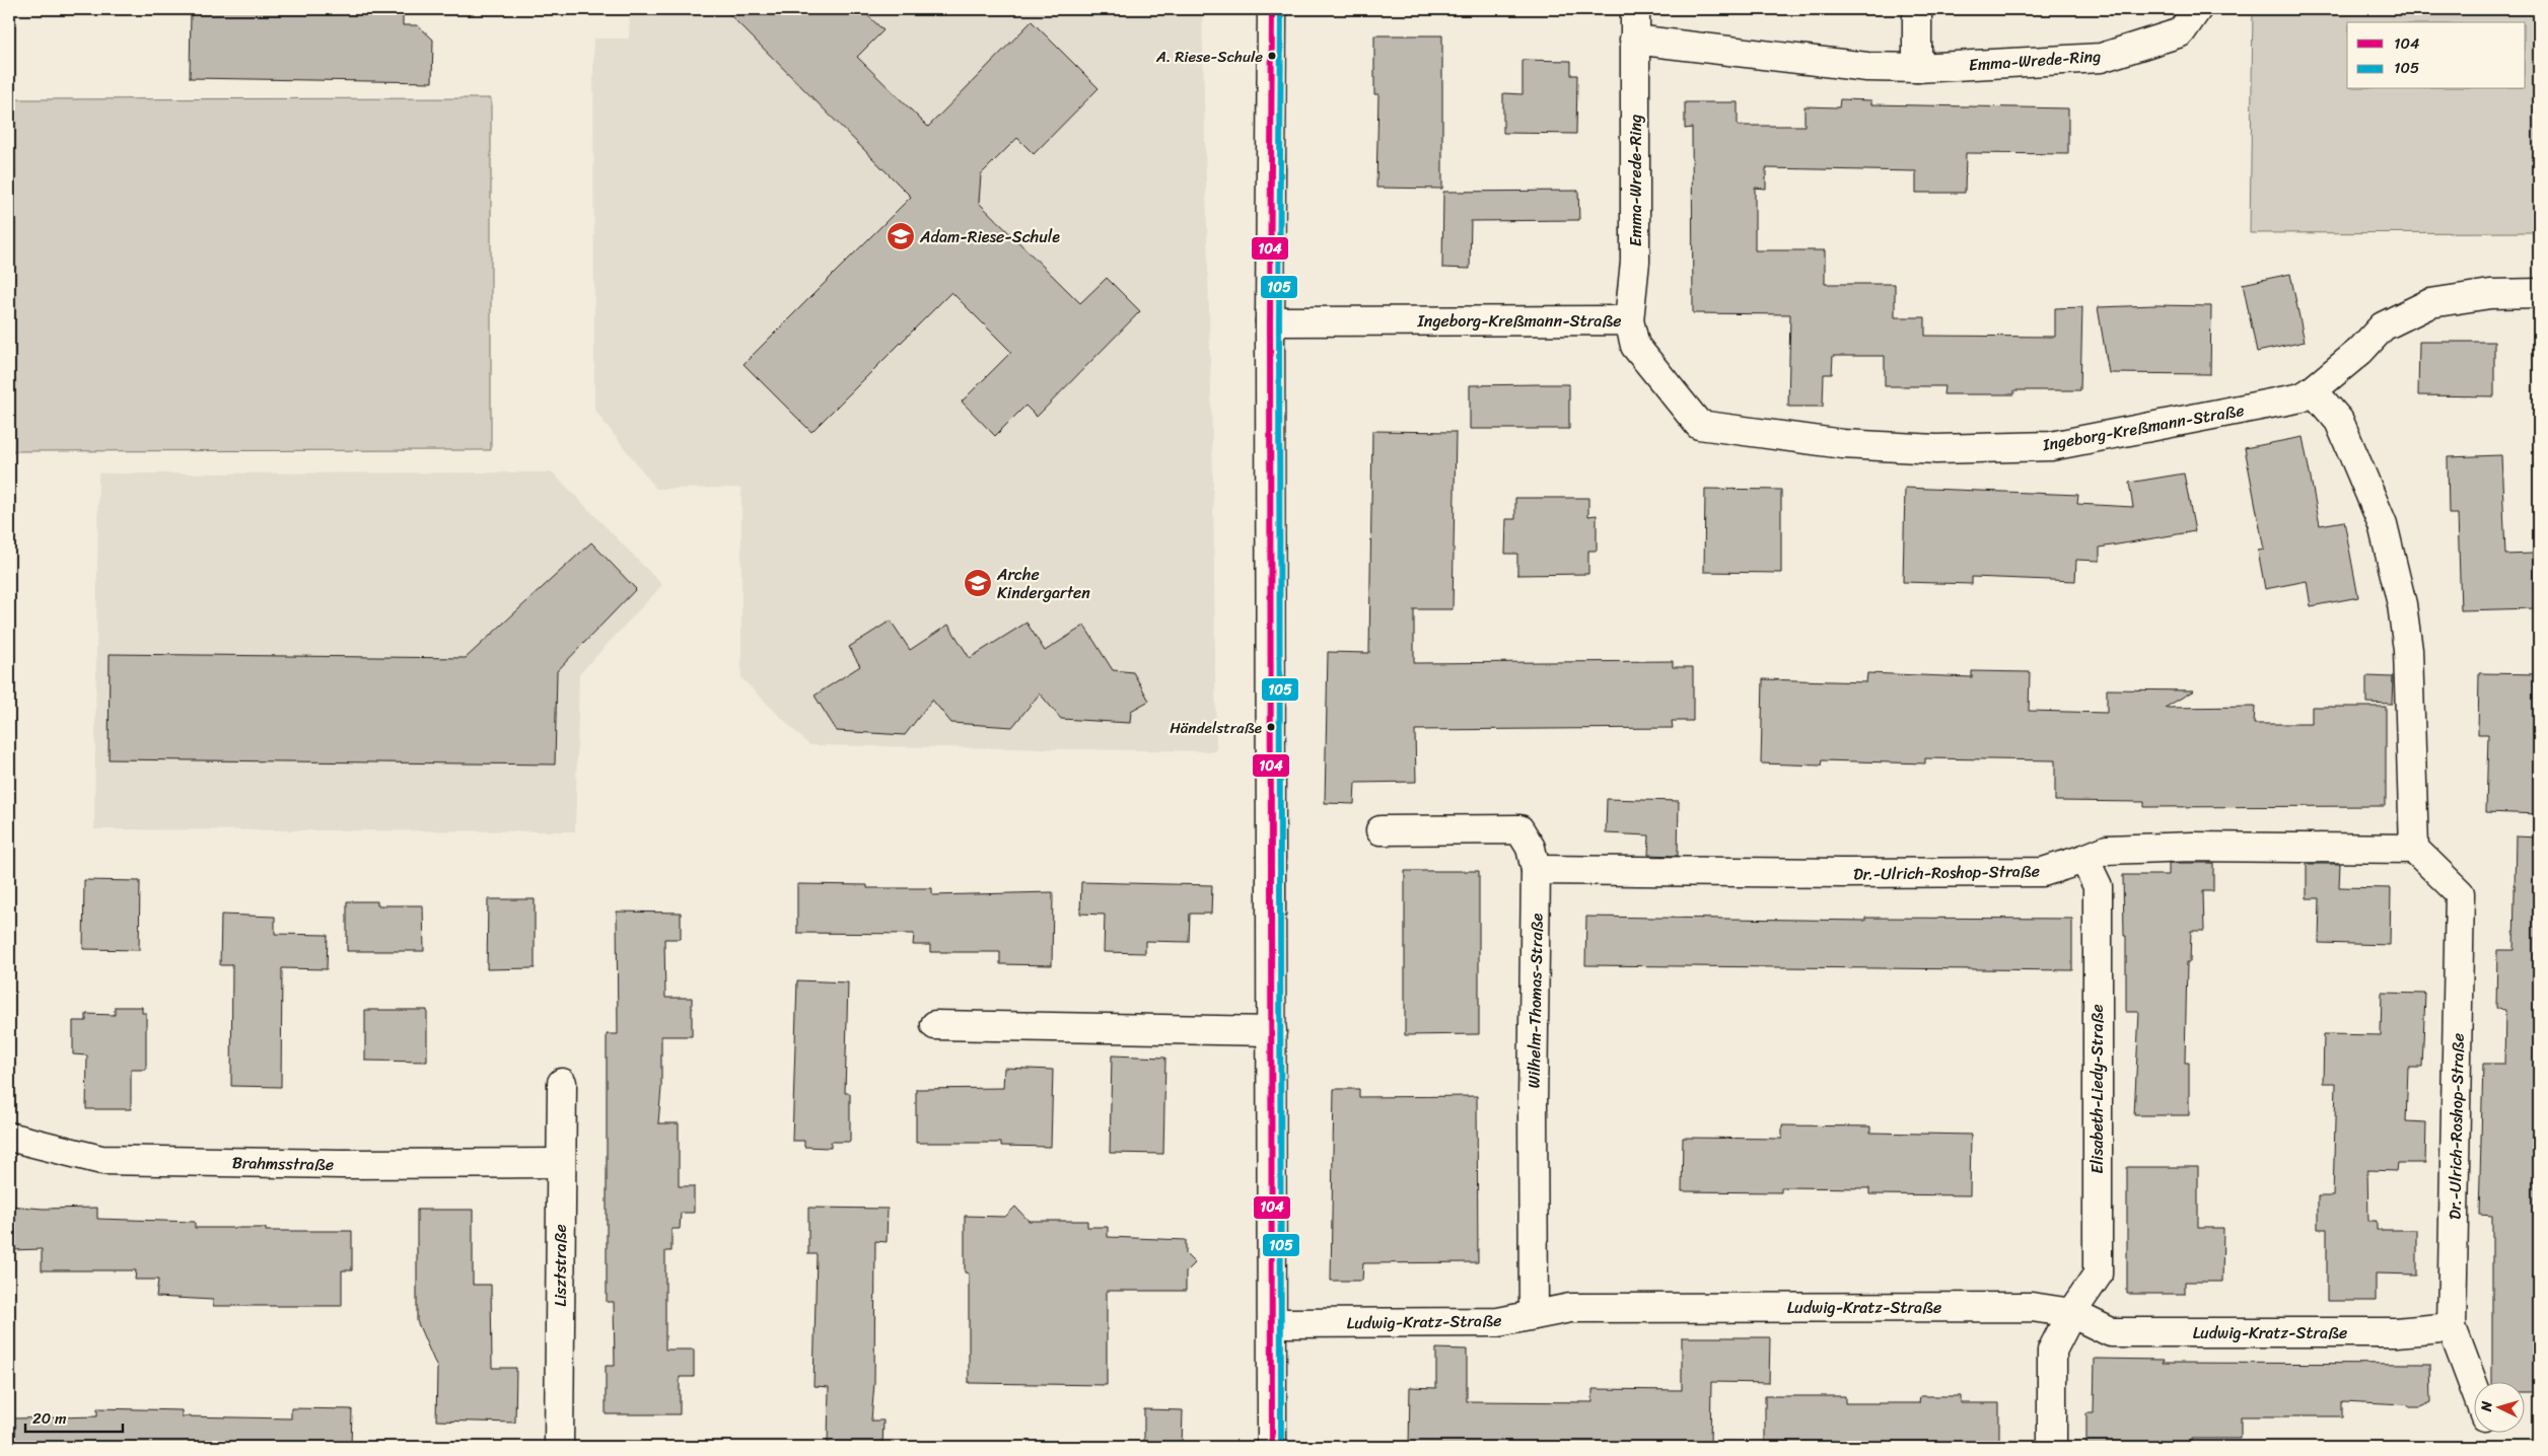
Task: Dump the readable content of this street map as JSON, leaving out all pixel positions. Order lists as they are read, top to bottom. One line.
{"streets":{"street":["Emma-Wrede-Ring","Ingeborg-Kreßmann-Straße","Dr.-Ulrich-Roshop-Straße","Wilhelm-Thomas-Straße","Elisabeth-Liedy-Straße","Brahmsstraße","Lisztstraße","Ludwig-Kratz-Straße"]},"crossings":[["Emma-Wrede-Ring","Ingeborg-Kreßmann-Straße"],["Dr.-Ulrich-Roshop-Straße","Wilhelm-Thomas-Straße"],["Dr.-Ulrich-Roshop-Straße","Elisabeth-Liedy-Straße"],["Dr.-Ulrich-Roshop-Straße","Ludwig-Kratz-Straße"],["Wilhelm-Thomas-Straße","Ludwig-Kratz-Straße"],["Elisabeth-Liedy-Straße","Ludwig-Kratz-Straße"],["Brahmsstraße","Lisztstraße"]],"places":{"other":["A. Riese-Schule","Händelstraße"],"school or university":["Adam-Riese-Schule","Arche Kindergarten"]},"lines":["transit line 104","transit line 105"],"legend":["104","105"],"scale_bar":"20 m","north":"left"}
